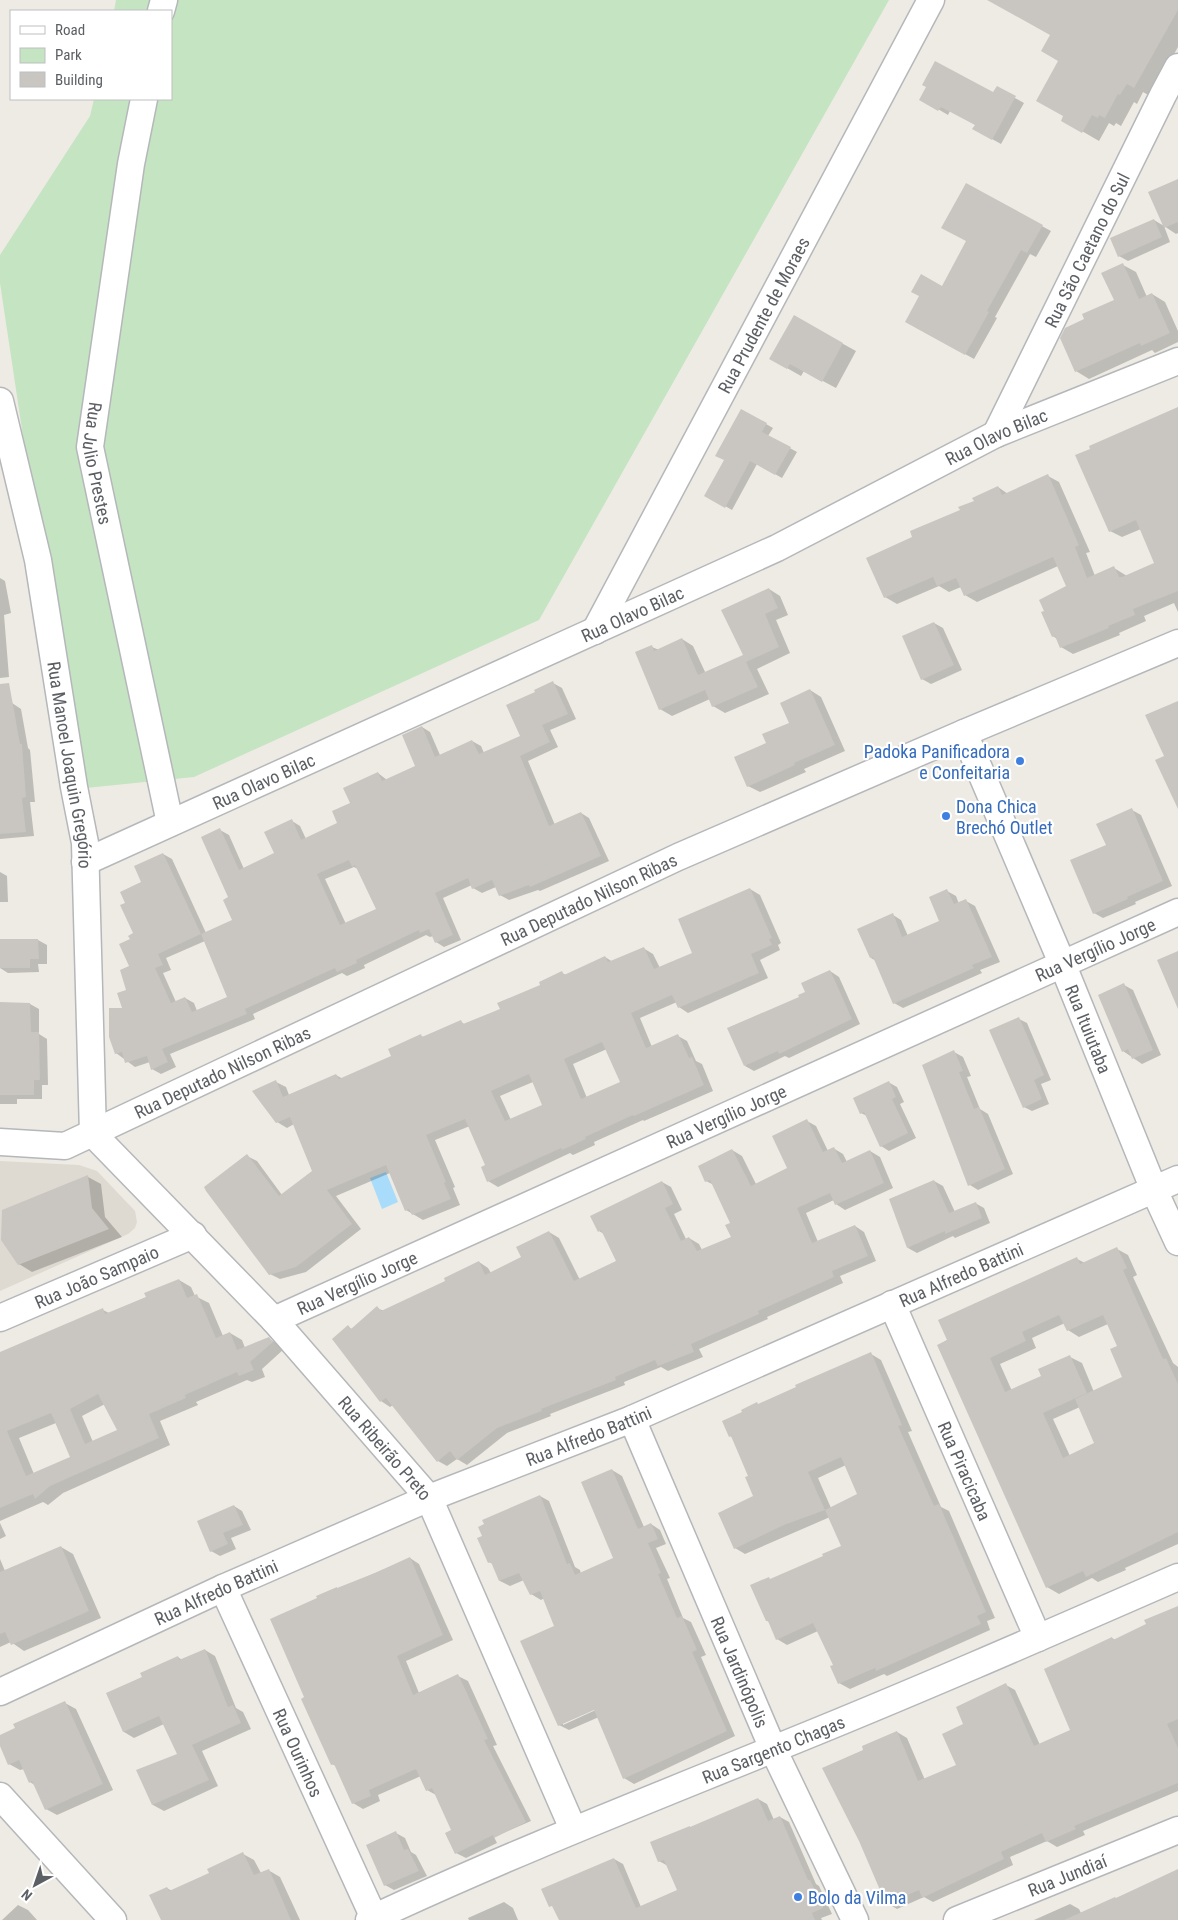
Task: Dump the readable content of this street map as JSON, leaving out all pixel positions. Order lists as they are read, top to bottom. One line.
{"streets":{"street":["Rua São Caetano do Sul","Rua Prudente de Moraes","Rua Olavo Bilac","Rua Julio Prestes","Rua Manoel Joaquin Gregório","Rua Deputado Nilson Ribas","Rua Vergílio Jorge","Rua Ituiutaba","Rua Alfredo Battini","Rua João Sampaio","Rua Ribeirão Preto","Rua Piracicaba","Rua Jardinópolis","Rua Sargento Chagas","Rua Ourinhos","Rua Jundiaí"]},"crossings":[["Rua São Caetano do Sul","Rua Olavo Bilac"],["Rua Prudente de Moraes","Rua Olavo Bilac"],["Rua Olavo Bilac","Rua Julio Prestes"],["Rua Olavo Bilac","Rua Manoel Joaquin Gregório"],["Rua Manoel Joaquin Gregório","Rua Deputado Nilson Ribas"],["Rua Manoel Joaquin Gregório","Rua Ribeirão Preto"],["Rua Deputado Nilson Ribas","Rua Ituiutaba"],["Rua Deputado Nilson Ribas","Rua Ribeirão Preto"],["Rua Vergílio Jorge","Rua Ituiutaba"],["Rua Vergílio Jorge","Rua Ribeirão Preto"],["Rua Ituiutaba","Rua Alfredo Battini"],["Rua Alfredo Battini","Rua Ribeirão Preto"],["Rua Alfredo Battini","Rua Piracicaba"],["Rua Alfredo Battini","Rua Jardinópolis"],["Rua Alfredo Battini","Rua Ourinhos"],["Rua João Sampaio","Rua Ribeirão Preto"],["Rua Ribeirão Preto","Rua Sargento Chagas"],["Rua Piracicaba","Rua Sargento Chagas"],["Rua Jardinópolis","Rua Sargento Chagas"],["Rua Sargento Chagas","Rua Ourinhos"]],"places":["Padoka Panificadora e Confeitaria","Dona Chica Brechó Outlet","Bolo da Vilma"],"legend":["Road","Park","Building"],"north":"bottom left"}
